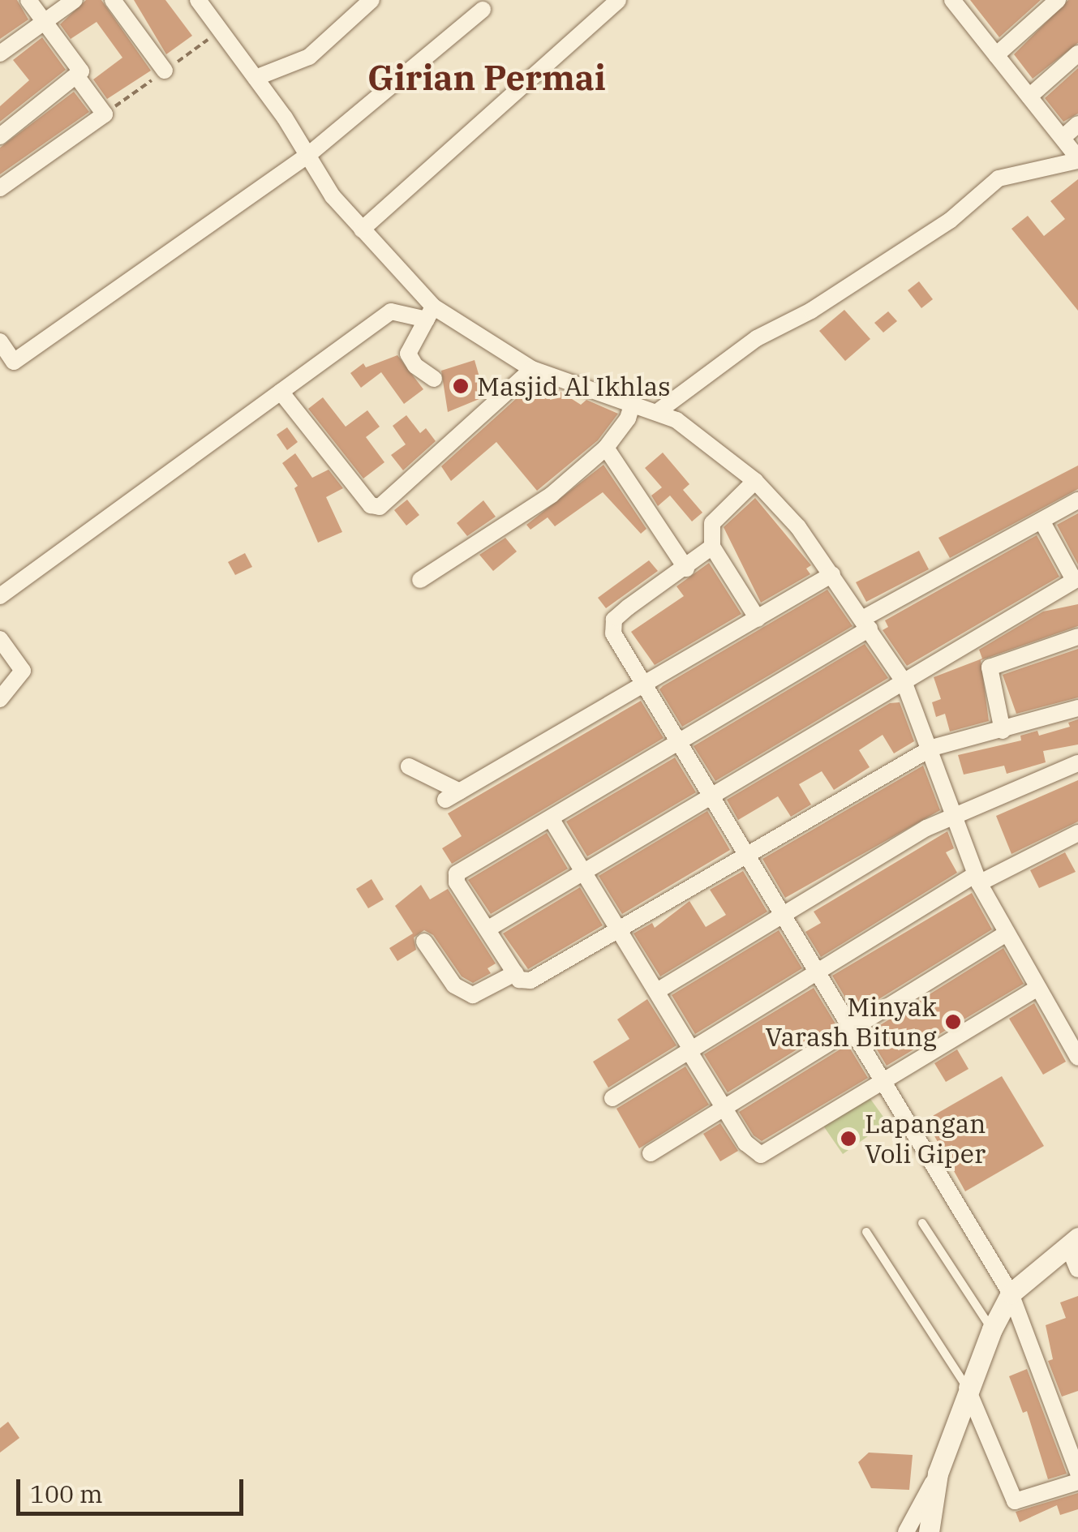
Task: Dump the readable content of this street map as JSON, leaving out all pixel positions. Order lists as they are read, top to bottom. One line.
{"districts":["Girian Permai"],"places":["Masjid Al Ikhlas","Minyak Varash Bitung","Lapangan Voli Giper"],"scale_bar":"100 m"}
